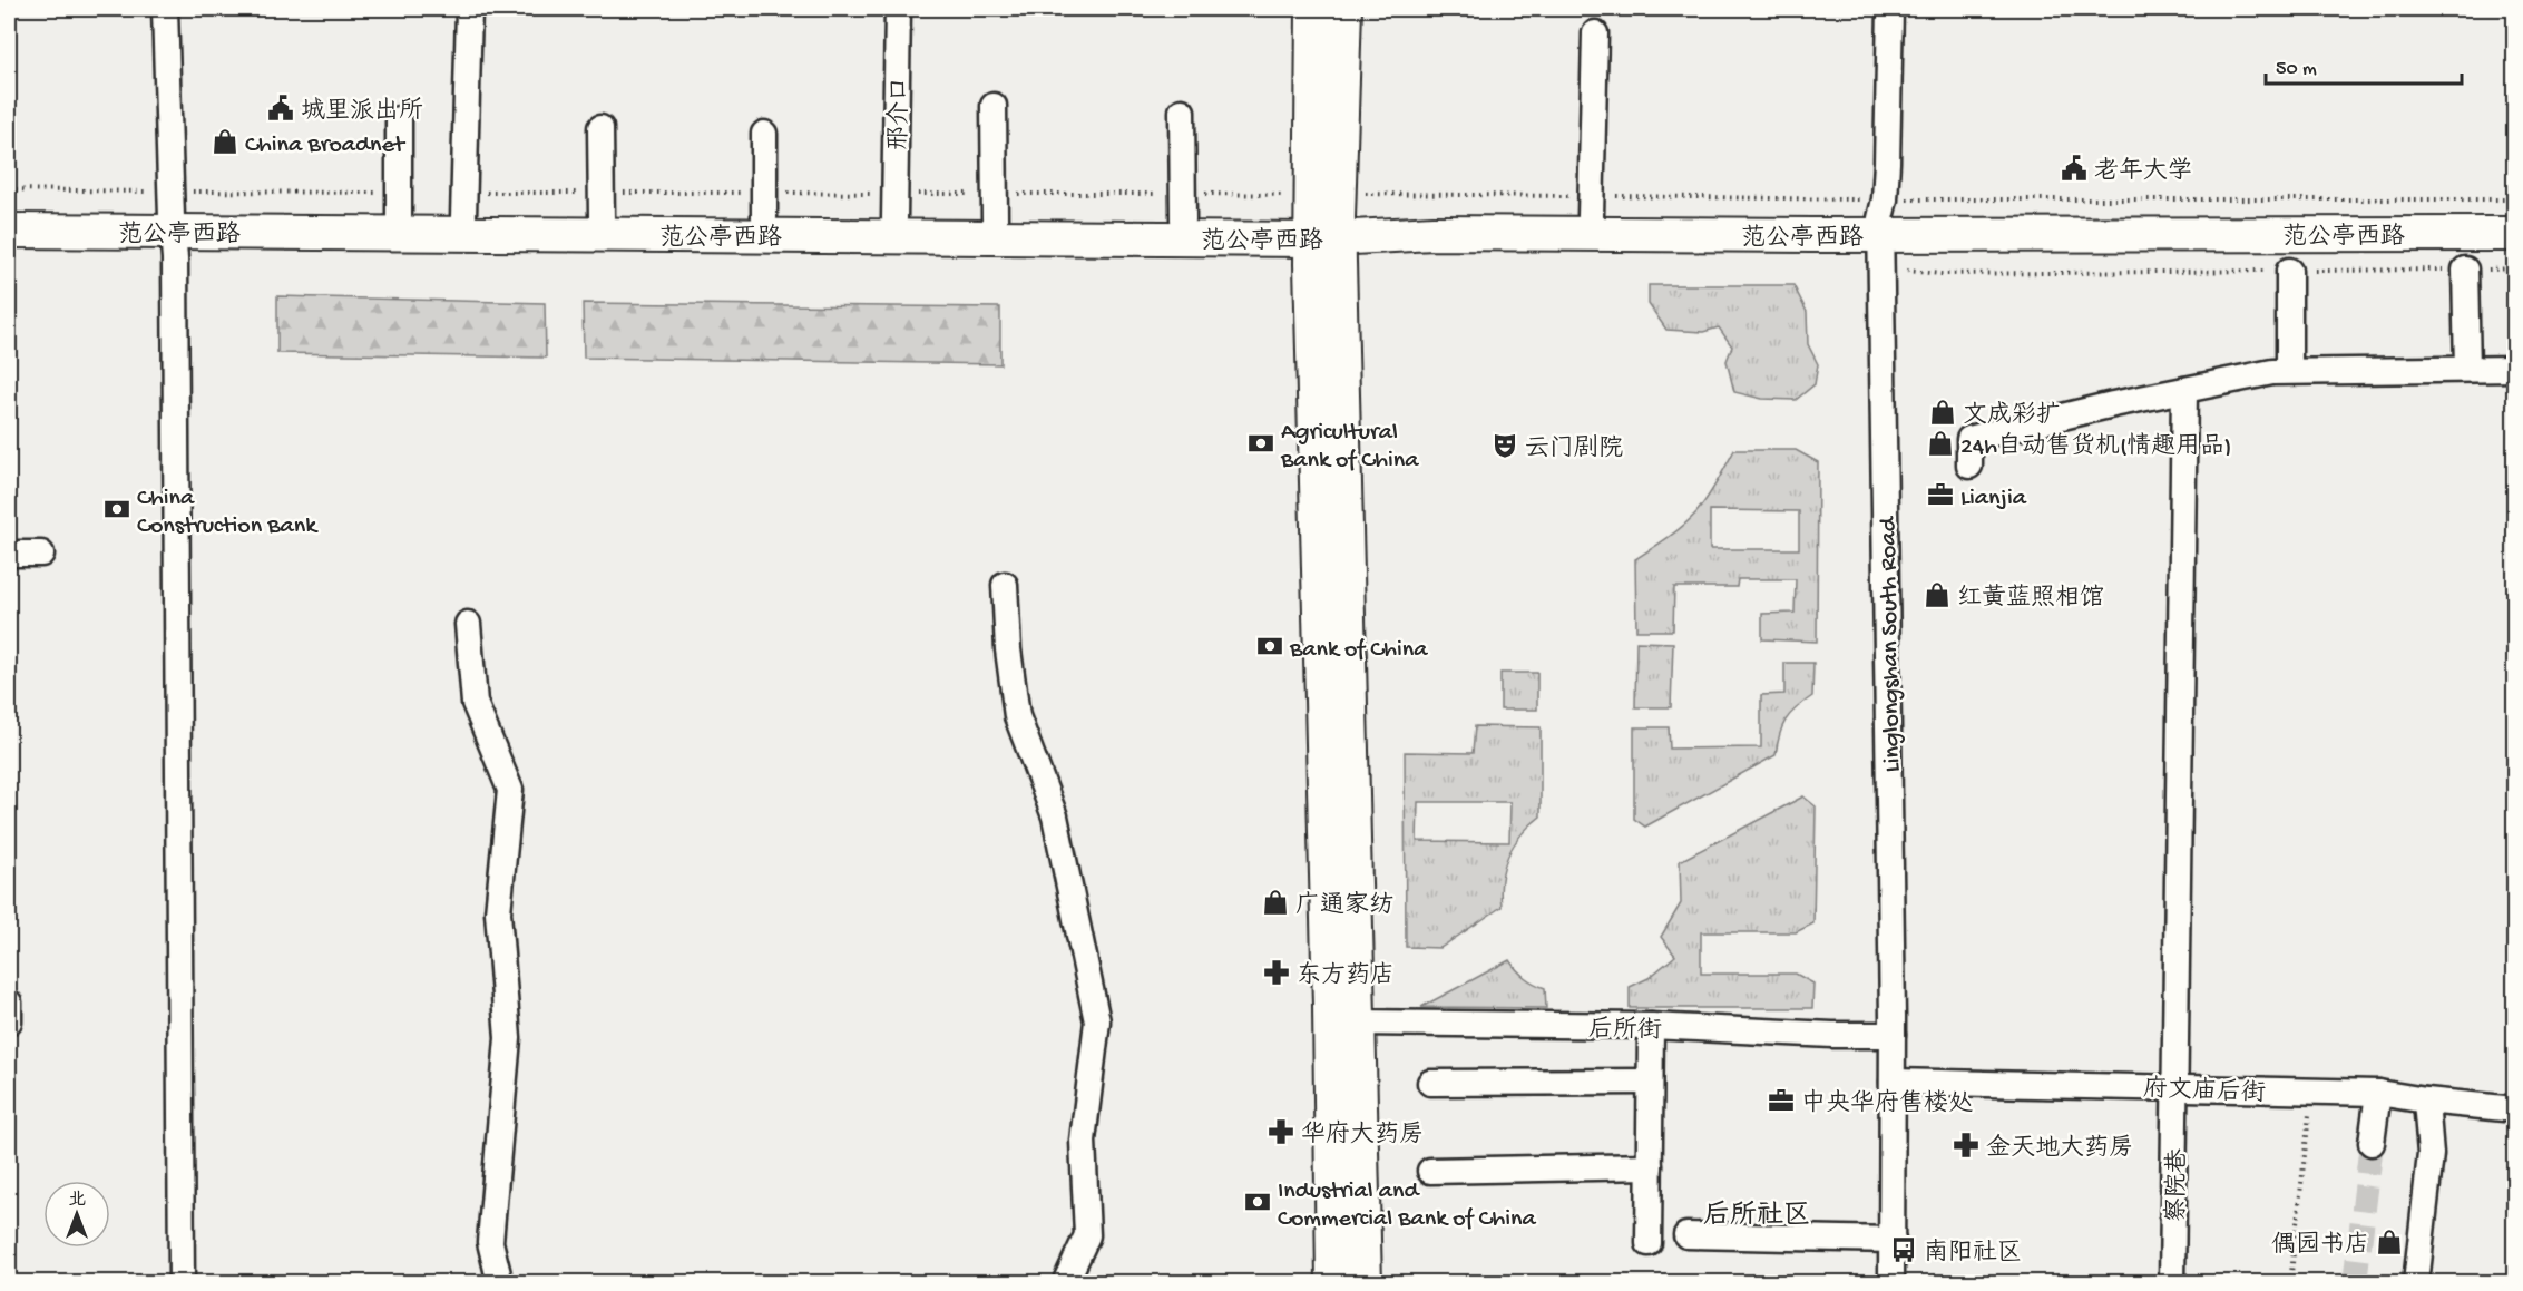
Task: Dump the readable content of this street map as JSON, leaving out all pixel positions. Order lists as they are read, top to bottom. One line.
{"streets":{"main road":["范公亭西路"],"street":["邢介口","Linglongshan South Road","后所街","府文庙后街","察院巷"]},"crossings":[["邢介口","范公亭西路"],["范公亭西路","Linglongshan South Road"],["Linglongshan South Road","后所街"],["Linglongshan South Road","府文庙后街"],["府文庙后街","察院巷"]],"districts":["后所社区"],"places":{"public building":["城里派出所","老年大学"],"shop":["China Broadnet","文成彩扩","24h自动售货机(情趣用品)","红黄蓝照相馆","广通家纺","偶园书店"],"bank":["Agricultural Bank of China","China Construction Bank","Bank of China","Industrial and Commercial Bank of China"],"theatre":["云门剧院"],"office":["Lianjia","中央华府售楼处"],"pharmacy":["东方药店","华府大药房","金天地大药房"],"bus stop":["南阳社区"]},"scale_bar":"50 m","north":"top"}
